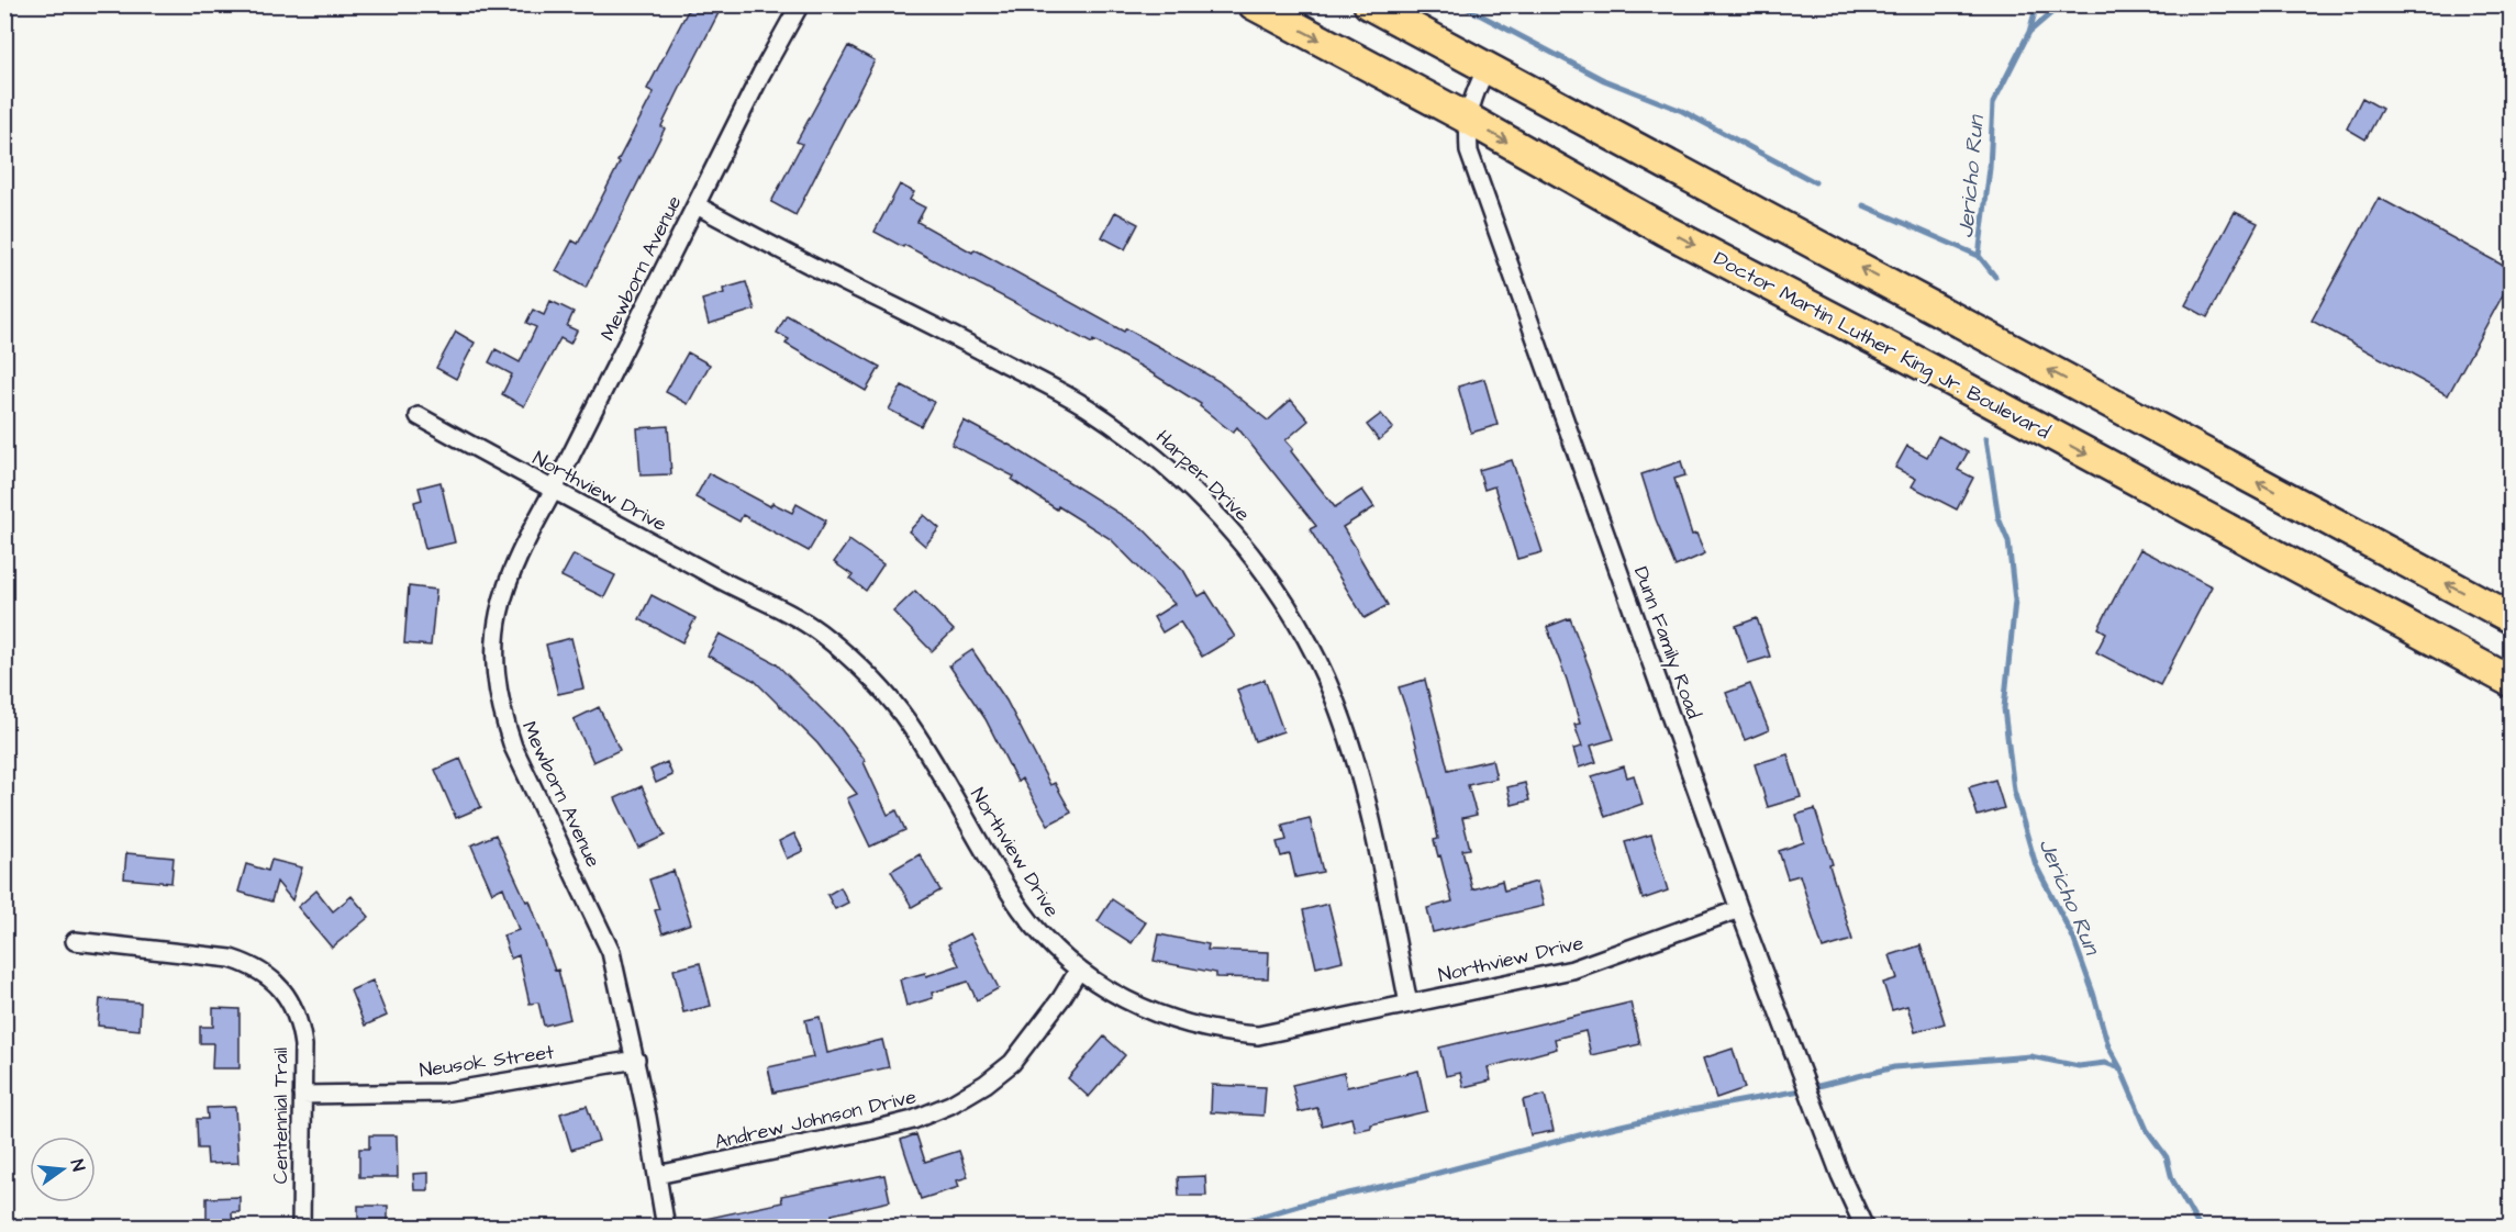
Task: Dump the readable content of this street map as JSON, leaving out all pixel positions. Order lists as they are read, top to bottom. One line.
{"streets":{"highway":["Doctor Martin Luther King Jr. Boulevard"],"street":["Mewborn Avenue","Harper Drive","Northview Drive","Dunn Family Road","Neusok Street","Centennial Trail","Andrew Johnson Drive"]},"crossings":[["Mewborn Avenue","Harper Drive"],["Mewborn Avenue","Northview Drive"],["Mewborn Avenue","Neusok Street"],["Mewborn Avenue","Andrew Johnson Drive"],["Doctor Martin Luther King Jr. Boulevard","Dunn Family Road"],["Harper Drive","Northview Drive"],["Northview Drive","Dunn Family Road"],["Northview Drive","Andrew Johnson Drive"],["Neusok Street","Centennial Trail"]],"water":["Jericho Run"],"north":"right"}
